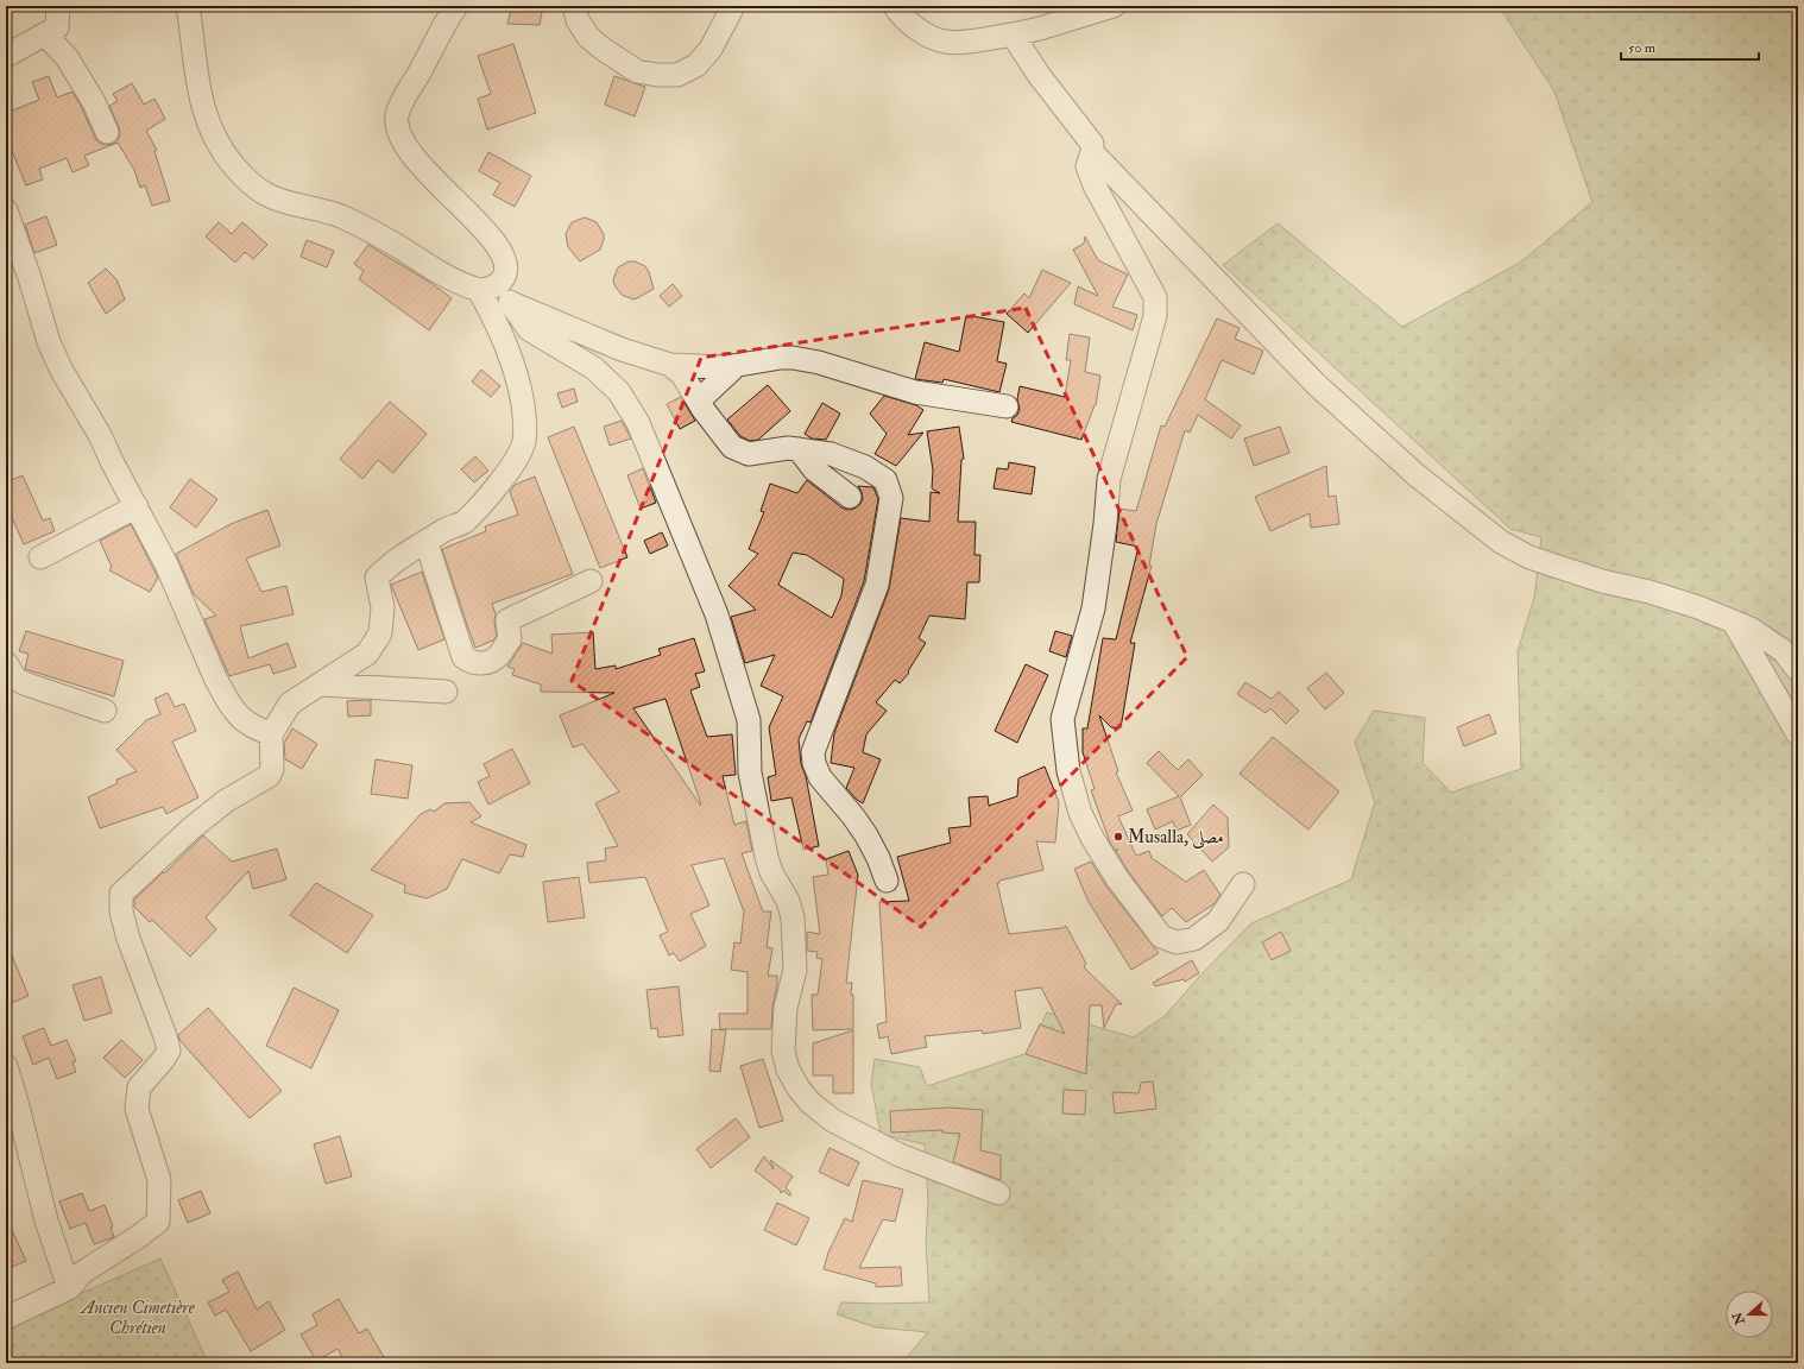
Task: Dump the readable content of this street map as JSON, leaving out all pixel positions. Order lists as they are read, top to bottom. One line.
{"parks":["Ancien Cimetière Chrétien"],"places":["Musalla, مصلى"],"scale_bar":"50 m","north":"left"}
